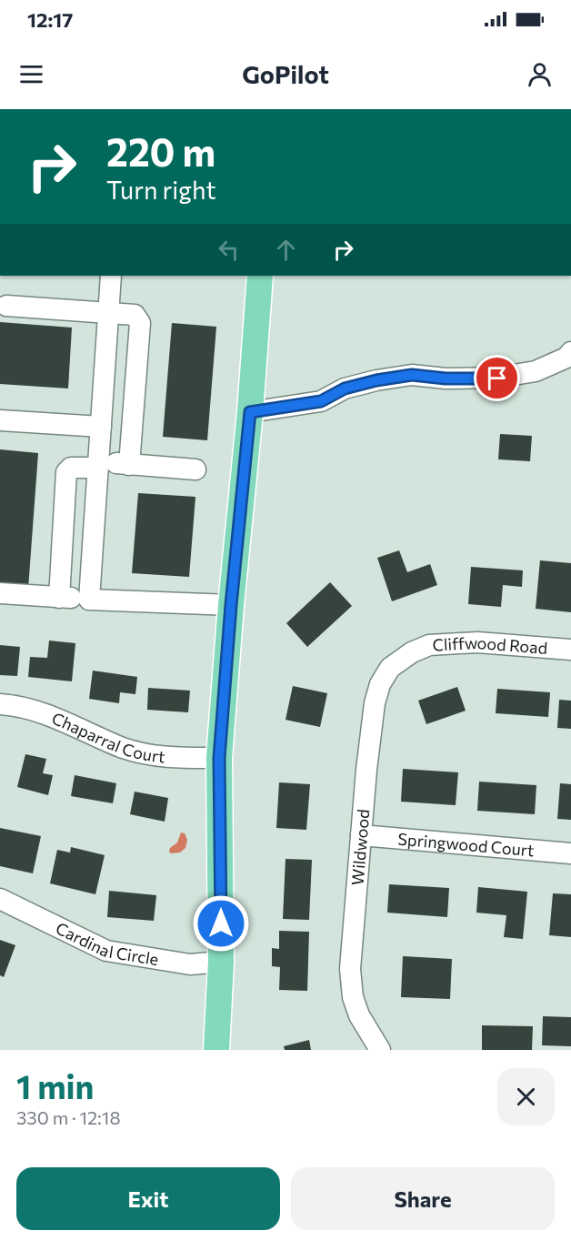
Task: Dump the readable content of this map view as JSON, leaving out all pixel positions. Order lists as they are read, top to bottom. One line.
{"streets":{"street":["Cliffwood Road","Chaparral Court","Springwood Court","Wildwood","Cardinal Circle"]},"crossings":[["Cliffwood Road","Wildwood"],["Springwood Court","Wildwood"]],"page":{"status":"12:17","header":"GoPilot","turn":["220 m","Turn right"],"heading":["1 min","330 m · 12:18"],"buttons":["Exit","Share"]}}
